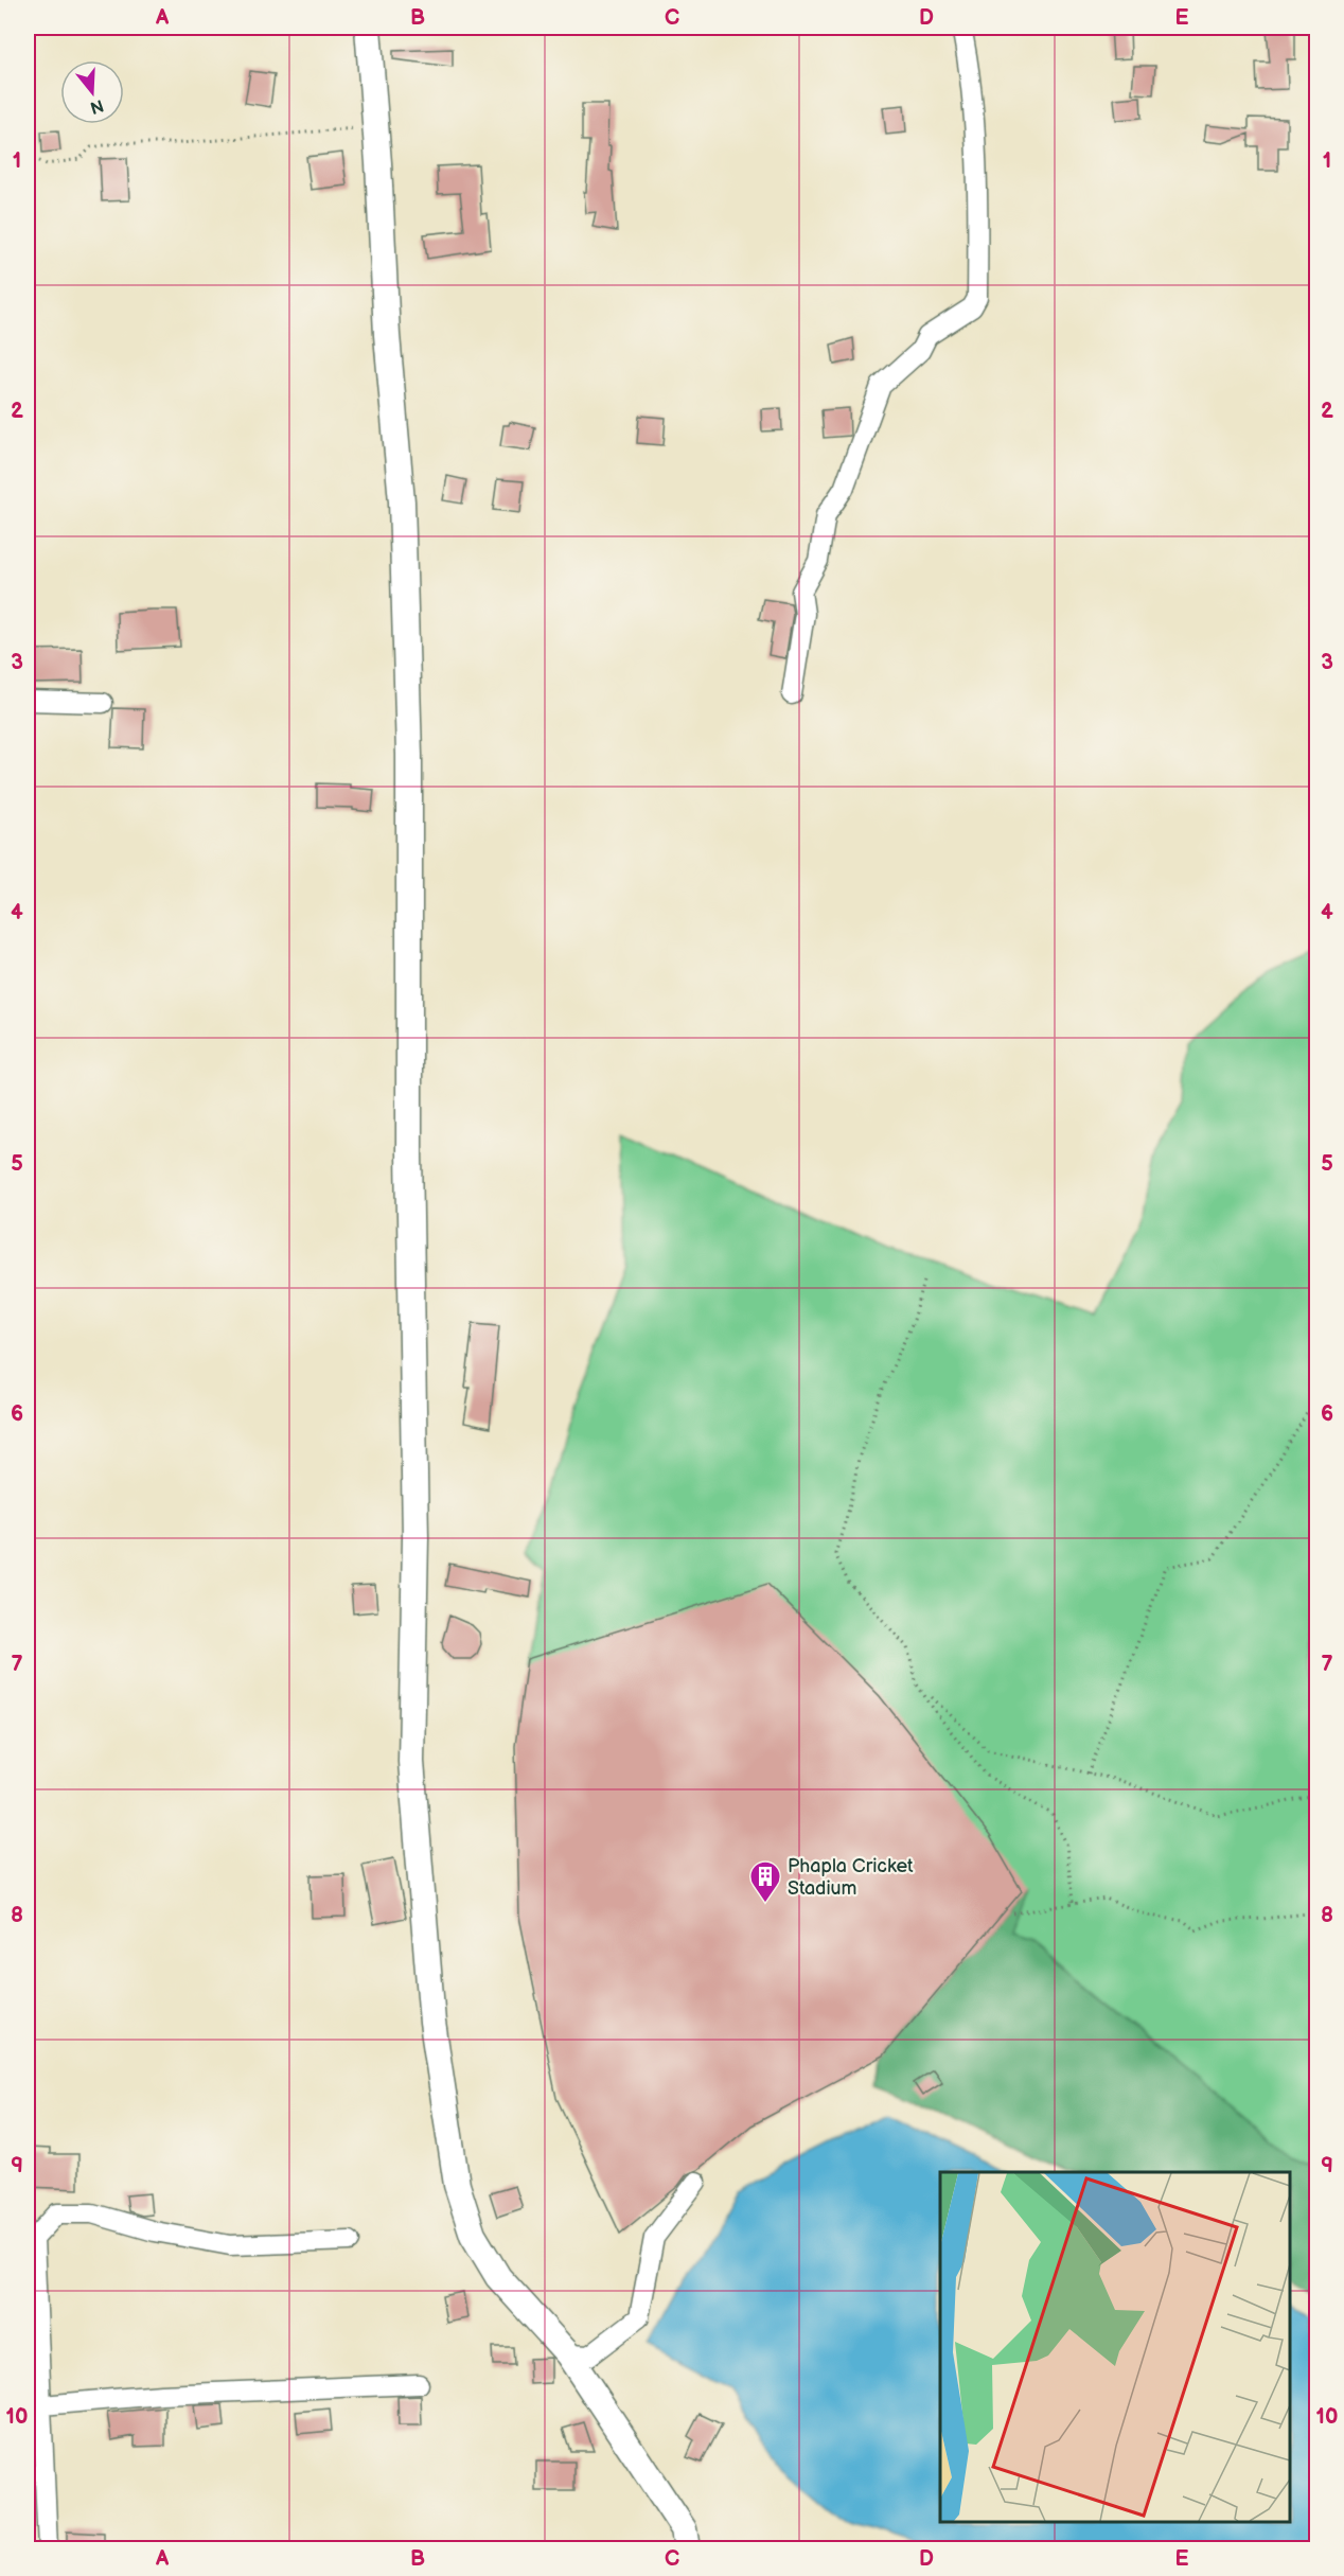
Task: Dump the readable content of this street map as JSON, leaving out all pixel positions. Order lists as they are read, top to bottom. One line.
{"places":{"building":["Phapla Cricket Stadium"]},"north":"bottom","grid":{"columns":["A","B","C","D","E"],"rows":["1","2","3","4","5","6","7","8","9","10"]}}
